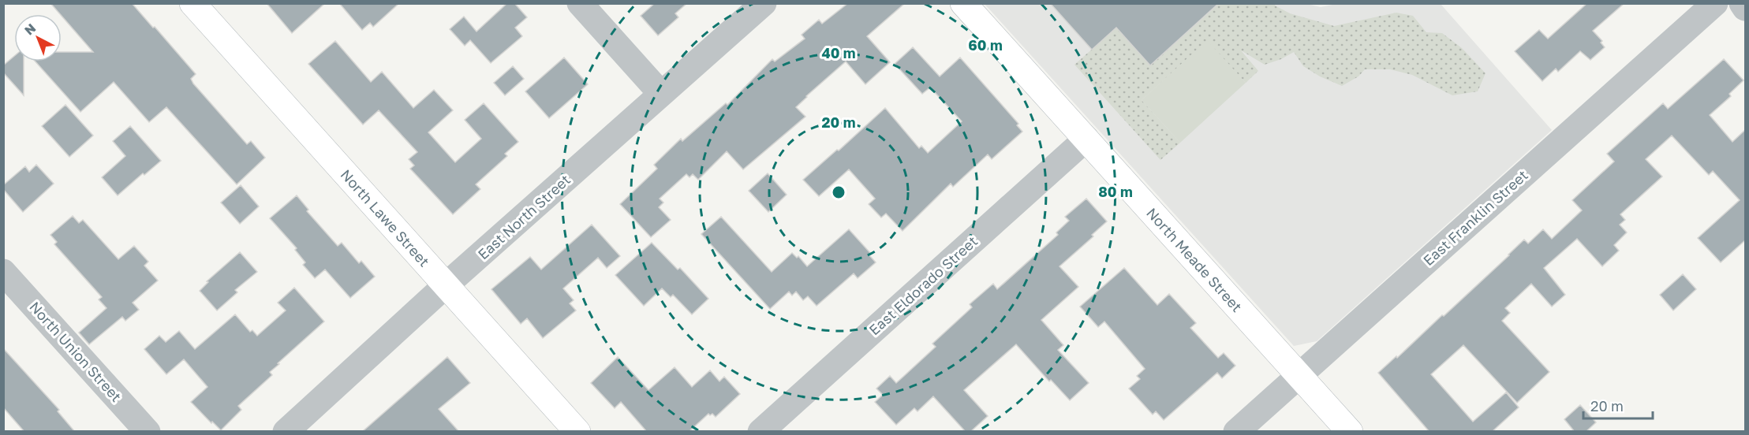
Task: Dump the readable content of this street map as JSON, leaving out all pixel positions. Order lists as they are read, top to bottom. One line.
{"streets":{"street":["East North Street","North Lawe Street","East Franklin Street","North Meade Street","East Eldorado Street","North Union Street"]},"crossings":[["East North Street","North Lawe Street"],["East Franklin Street","North Meade Street"],["North Meade Street","East Eldorado Street"]],"scale_bar":"20 m","north":"top left","rings":["60 m","40 m","20 m","80 m"]}
